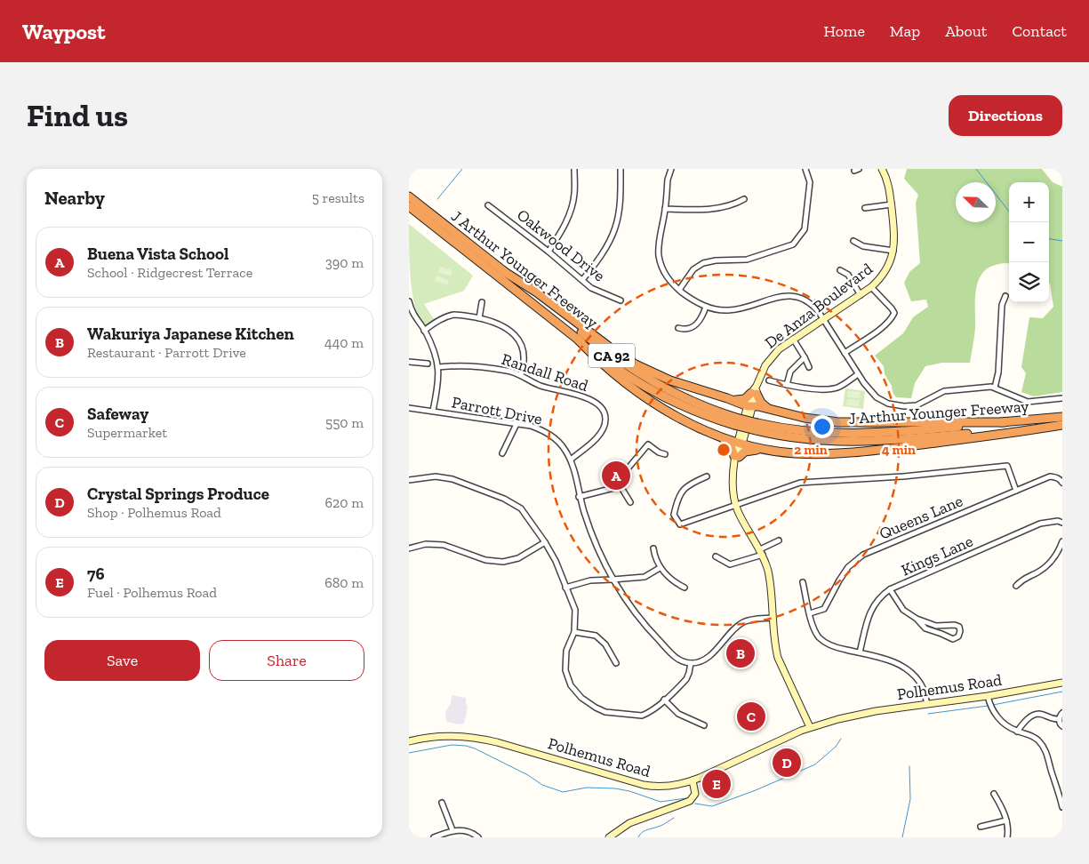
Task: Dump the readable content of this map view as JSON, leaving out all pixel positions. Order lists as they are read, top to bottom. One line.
{"streets":{"highway":["J Arthur Younger Freeway","CA 92"],"street":["Oakwood Drive","De Anza Boulevard","Randall Road","Parrott Drive","Queens Lane","Kings Lane","Polhemus Road"]},"crossings":[["De Anza Boulevard","Polhemus Road"],["Randall Road","Parrott Drive"]],"north":"top left","page":{"header":"Waypost","nav":["Home","Map","About","Contact"],"buttons":["Directions",["Save","Share"]],"title":"Find us","heading":["Nearby","5 results"],"map_buttons":["+","−"],"list":[{"mark":"A","name":"Buena Vista School","note":"School · Ridgecrest Terrace","value":"390 m"},{"mark":"B","name":"Wakuriya Japanese Kitchen","note":"Restaurant · Parrott Drive","value":"440 m"},{"mark":"C","name":"Safeway","note":"Supermarket","value":"550 m"},{"mark":"D","name":"Crystal Springs Produce","note":"Shop · Polhemus Road","value":"620 m"},{"mark":"E","name":"76","note":"Fuel · Polhemus Road","value":"680 m"}],"pins":["A","B","C","D","E"]},"rings":["2 min","4 min"]}
